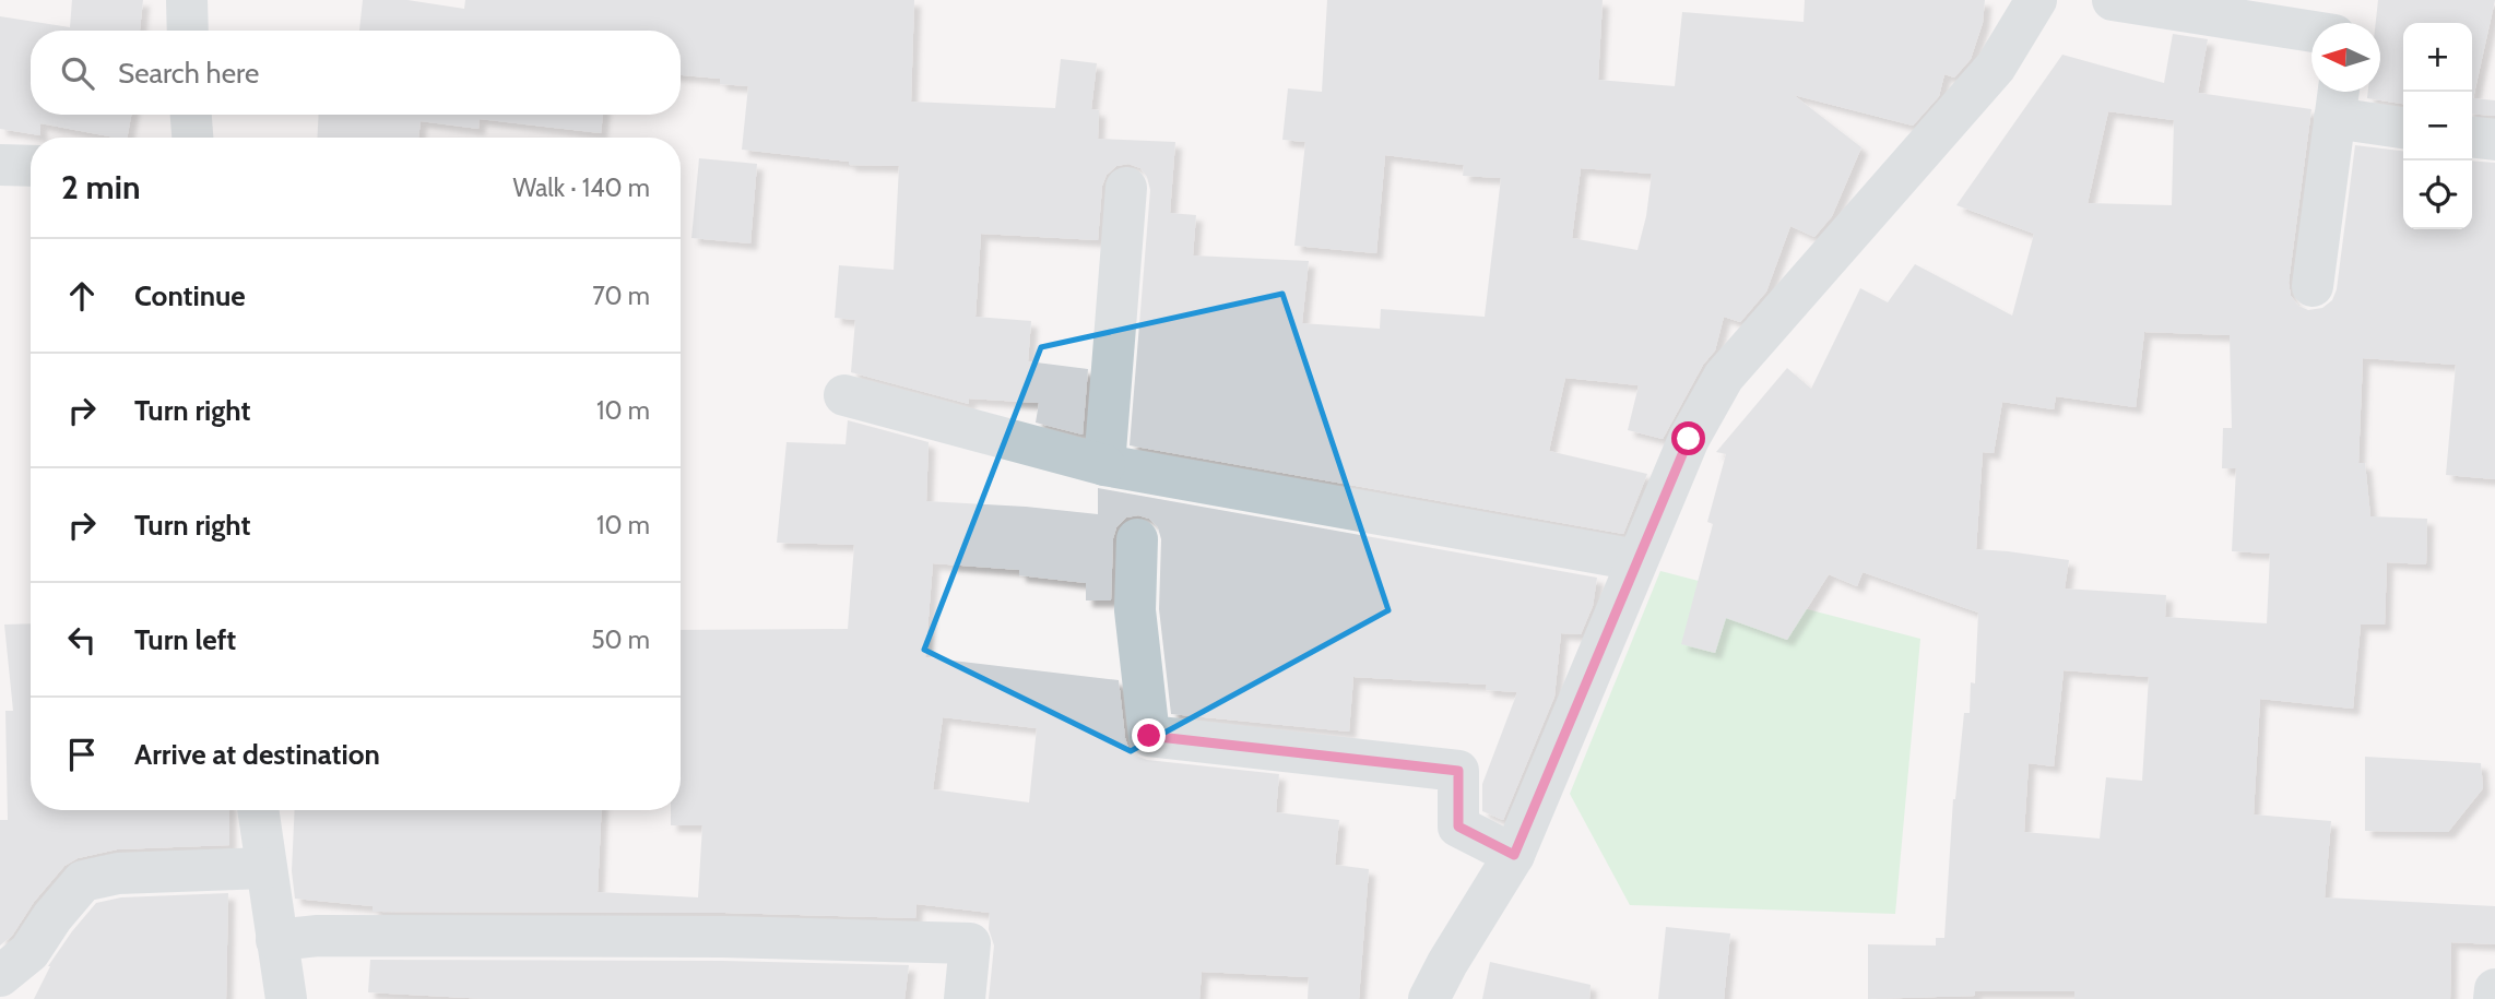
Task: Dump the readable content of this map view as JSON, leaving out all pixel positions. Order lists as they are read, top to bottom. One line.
{"north":"left","page":{"map_buttons":["+","−"],"search":"Search here","heading":["2 min","Walk · 140 m"],"list":[["Continue","70 m"],["Turn right","10 m"],["Turn right","10 m"],["Turn left","50 m"],"Arrive at destination"]}}
